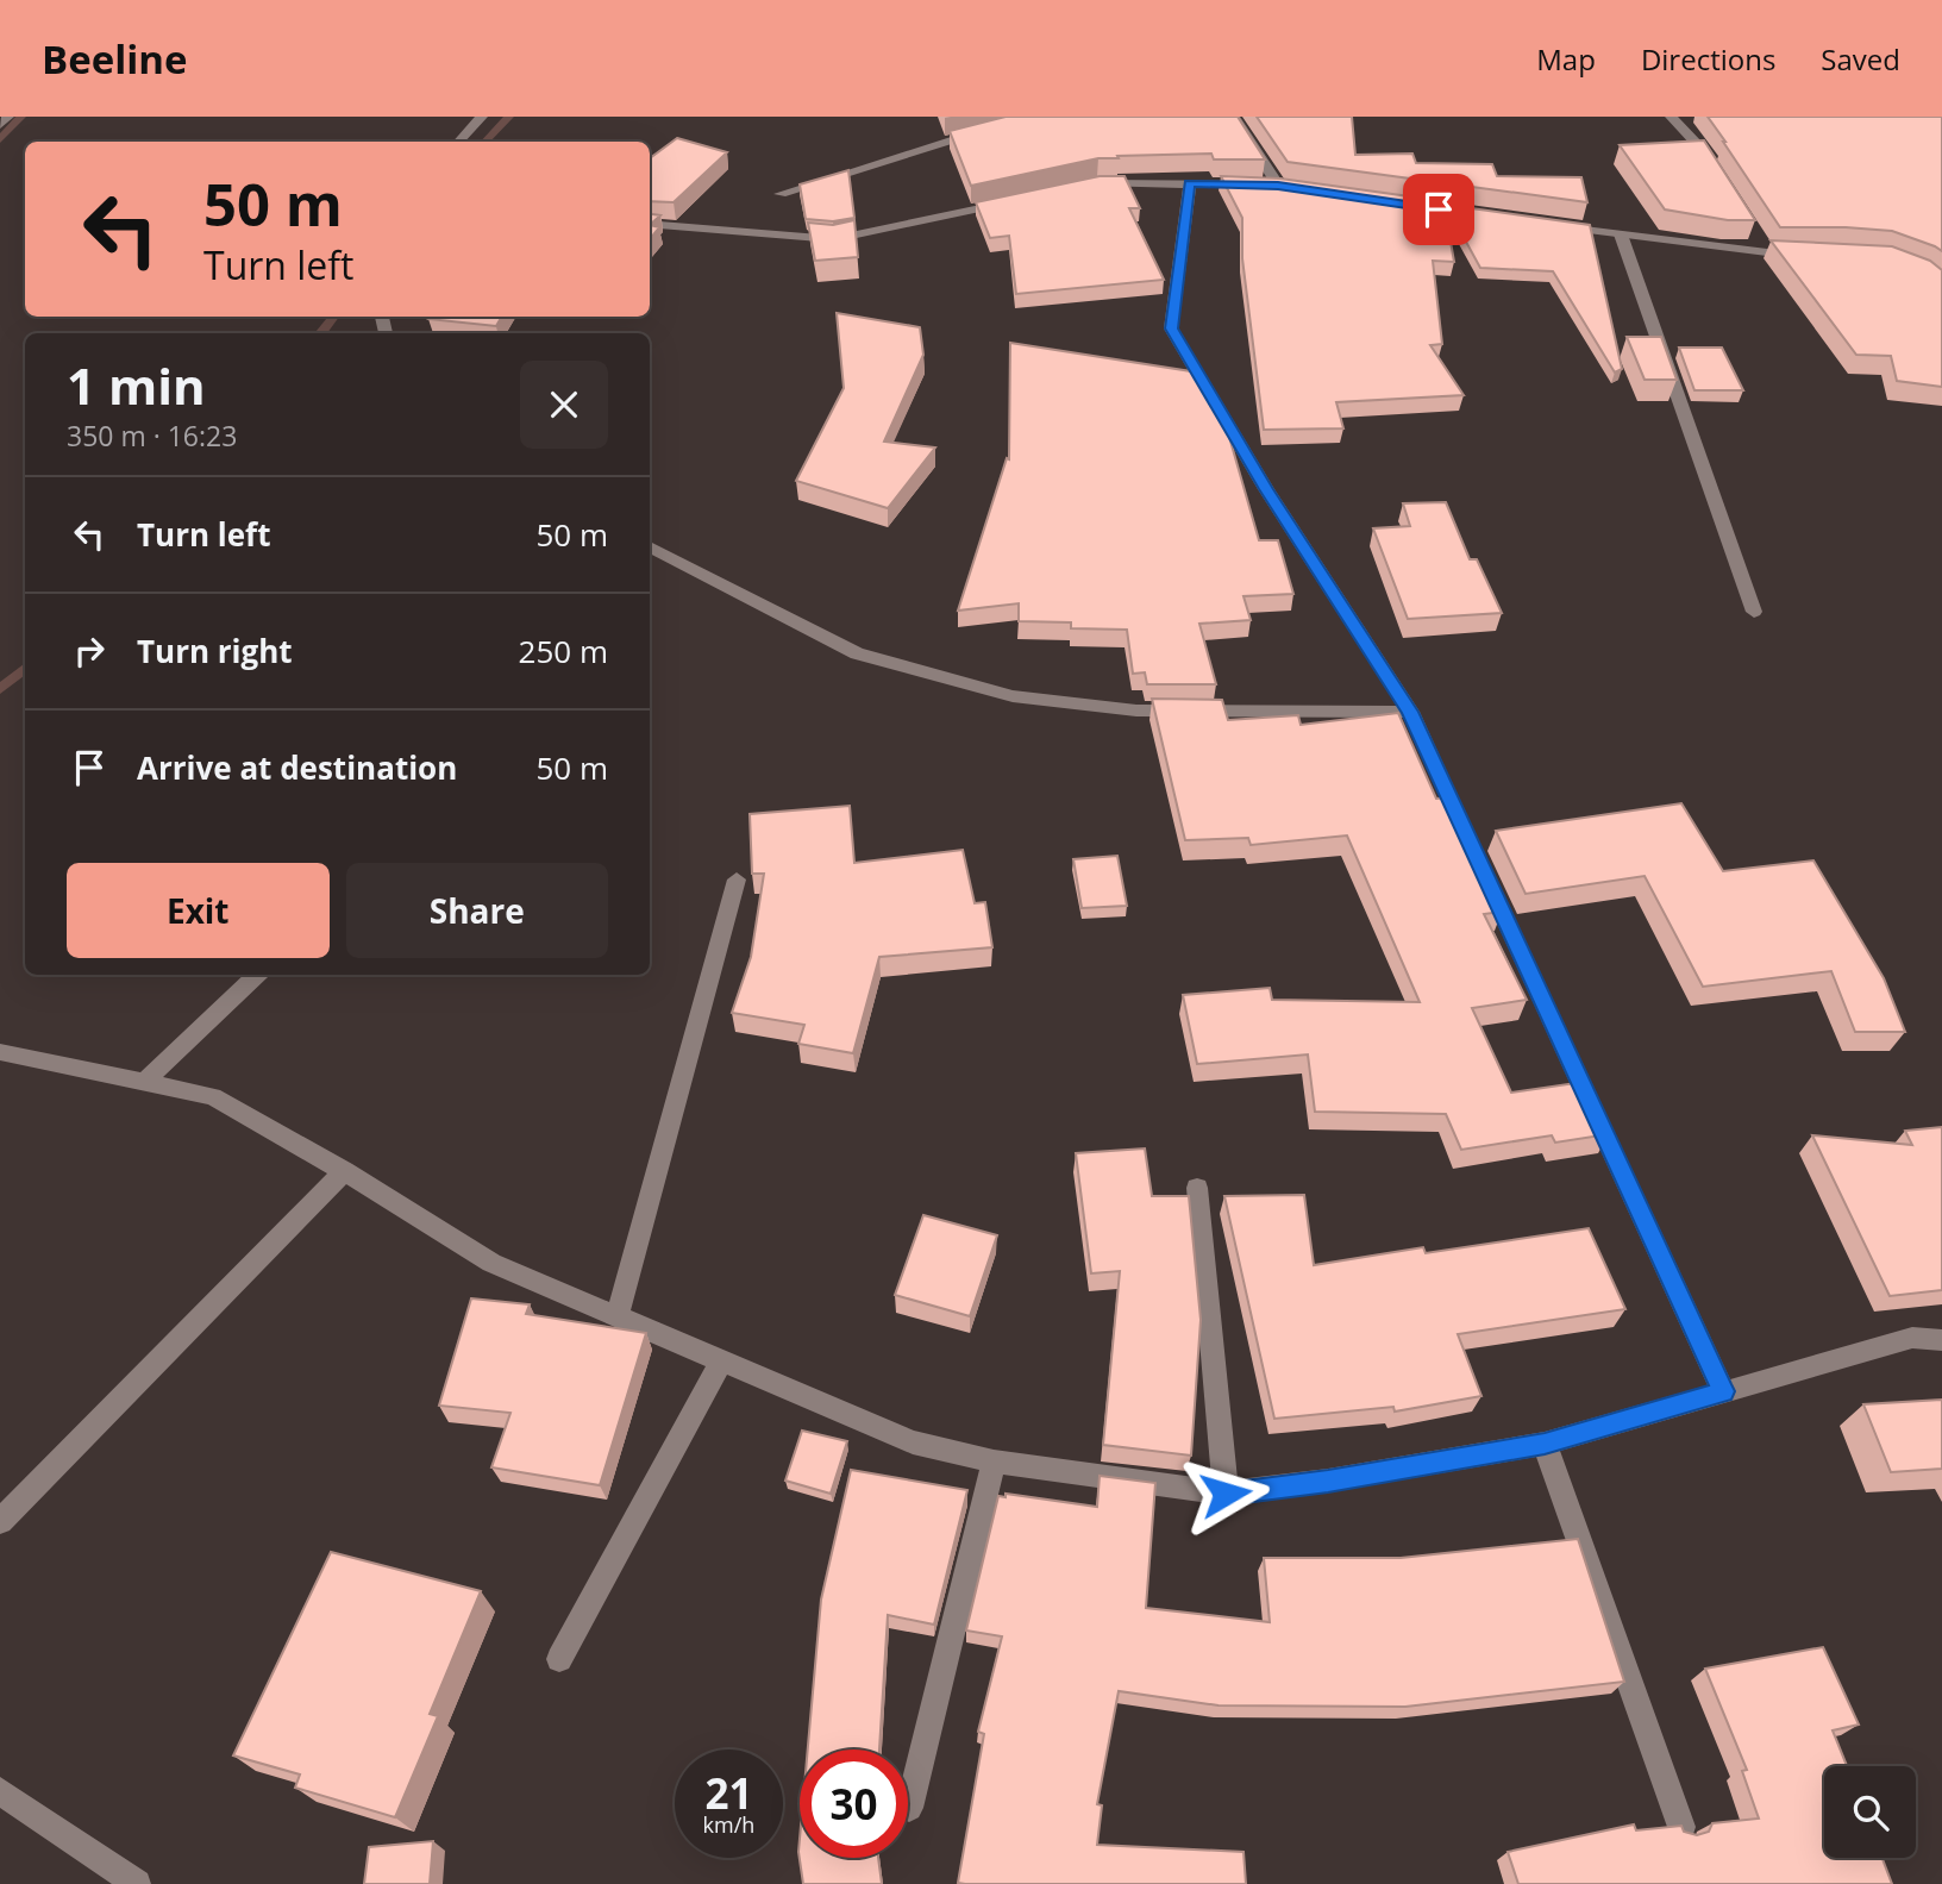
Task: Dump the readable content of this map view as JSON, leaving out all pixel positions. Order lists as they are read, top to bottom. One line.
{"page":{"header":"Beeline","nav":["Map","Directions","Saved"],"turn":["50 m","Turn left"],"heading":["1 min","350 m · 16:23"],"list":[{"name":"Turn left","value":"50 m"},{"name":"Turn right","value":"250 m"},{"name":"Arrive at destination","value":"50 m"}],"buttons":["Exit","Share"],"speed":"21 km/h","limit":"30"}}
